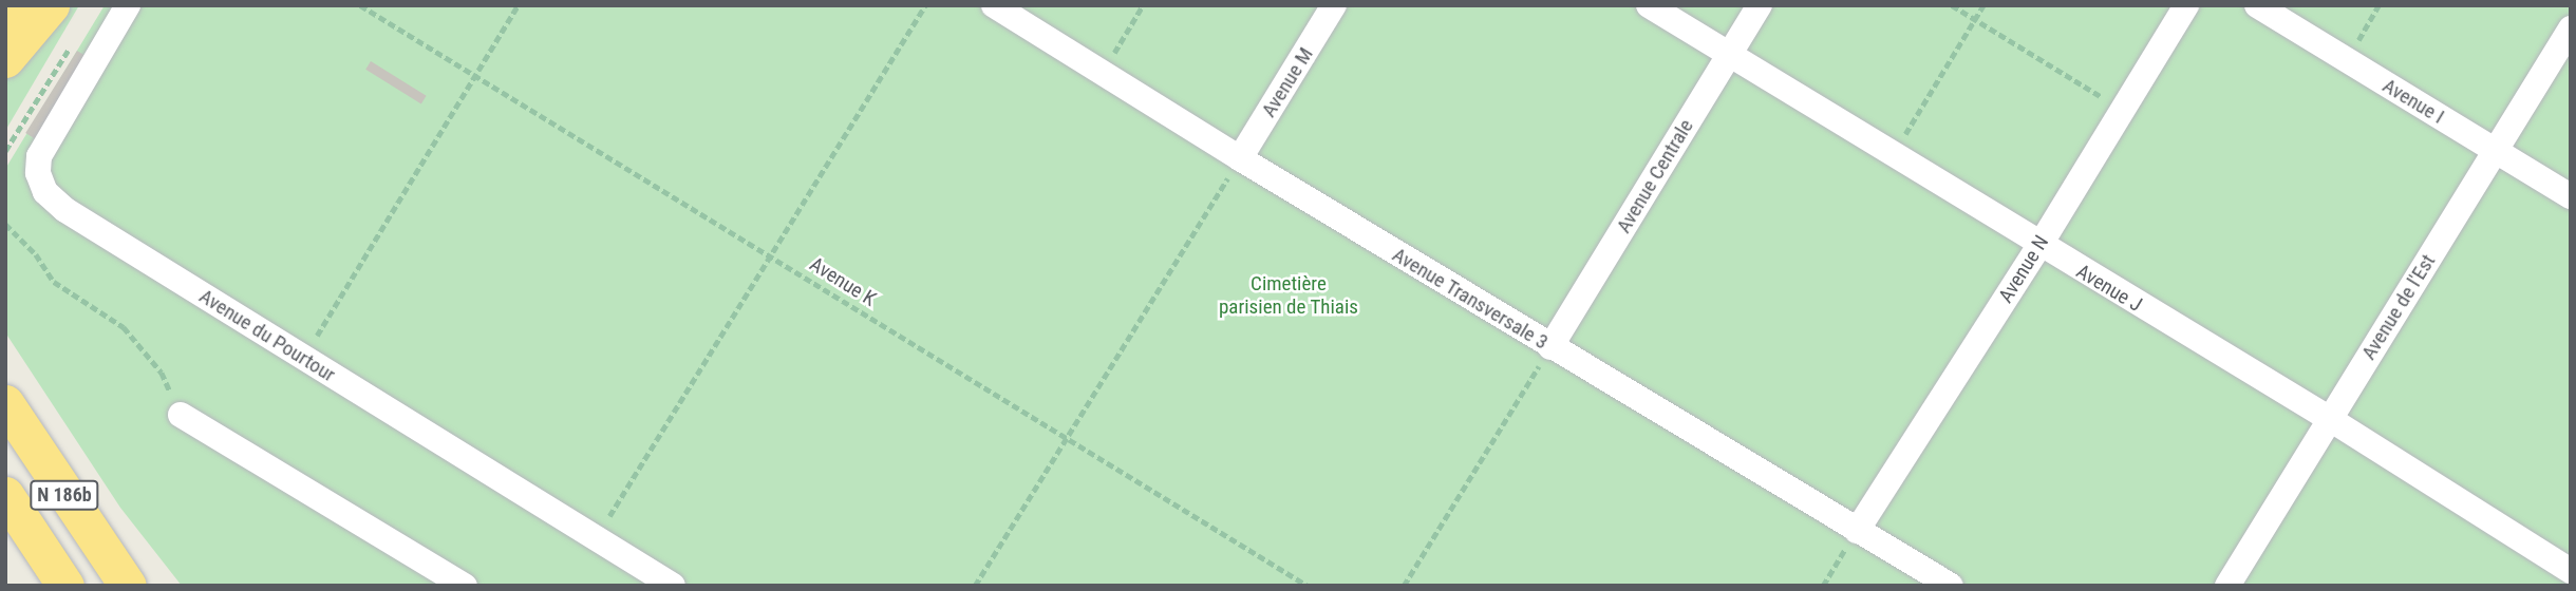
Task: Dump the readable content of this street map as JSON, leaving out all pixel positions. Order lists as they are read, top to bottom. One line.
{"streets":{"highway":["N 186b"],"lane":["Avenue M","Avenue I","Avenue Centrale","Avenue N","Avenue J","Avenue Transversale 3","Avenue de l'Est","Avenue du Pourtour"],"path":["Avenue K"]},"crossings":[["Avenue M","Avenue Transversale 3"],["Avenue I","Avenue de l'Est"],["Avenue Centrale","Avenue J"],["Avenue Centrale","Avenue Transversale 3"],["Avenue N","Avenue J"],["Avenue N","Avenue Transversale 3"],["Avenue J","Avenue de l'Est"]],"parks":["Cimetière parisien de Thiais"]}
